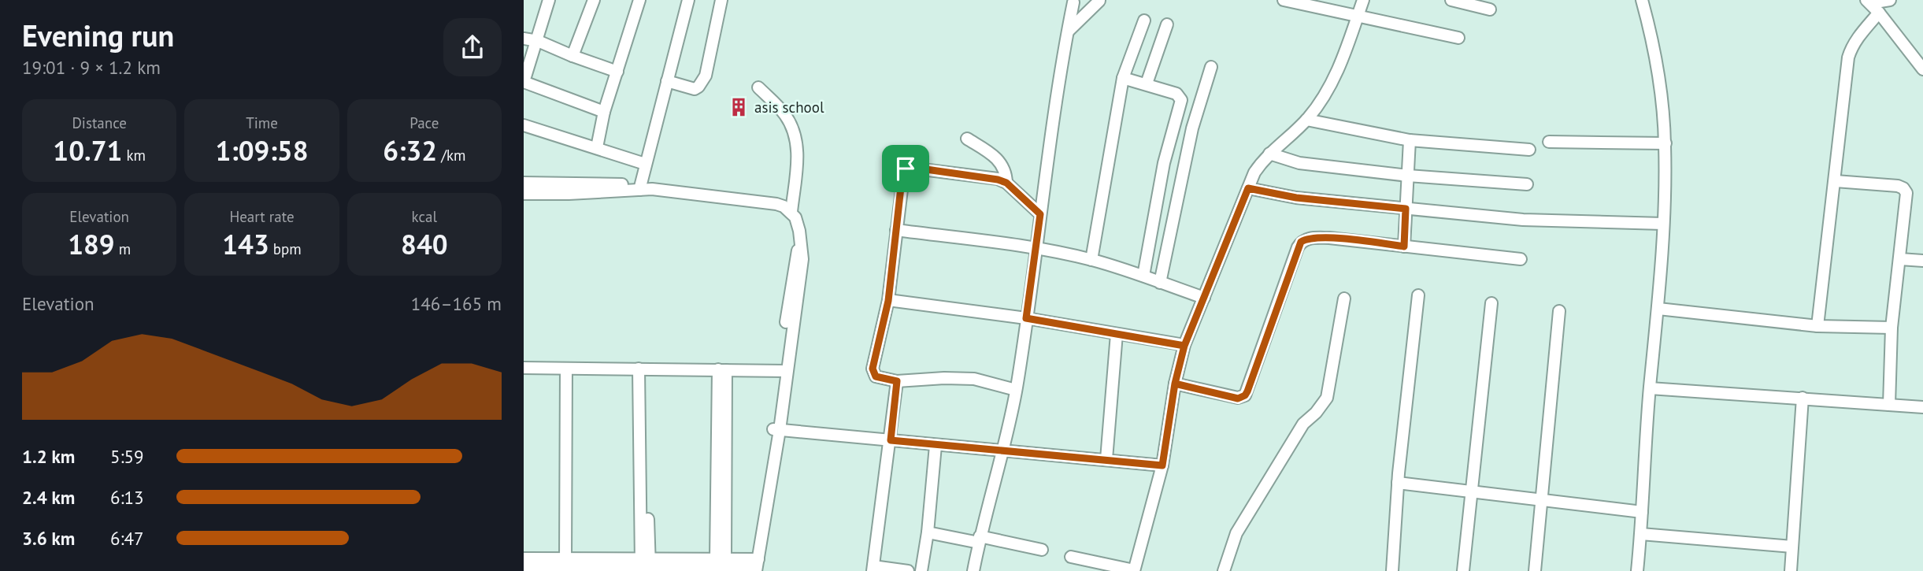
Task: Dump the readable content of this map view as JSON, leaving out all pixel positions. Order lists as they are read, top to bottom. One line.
{"places":{"building":["asis school"]},"page":{"heading":["Evening run","19:01 · 9 × 1.2 km"],"stats":[["Distance","10.71 km"],["Time","1:09:58"],["Pace","6:32 /km"],["Elevation","189 m"],["Heart rate","143 bpm"],["kcal","840"]],"chart":["Elevation","146–165 m"],"list":[{"name":"1.2 km","note":"5:59"},{"name":"2.4 km","note":"6:13"},{"name":"3.6 km","note":"6:47"}]}}
